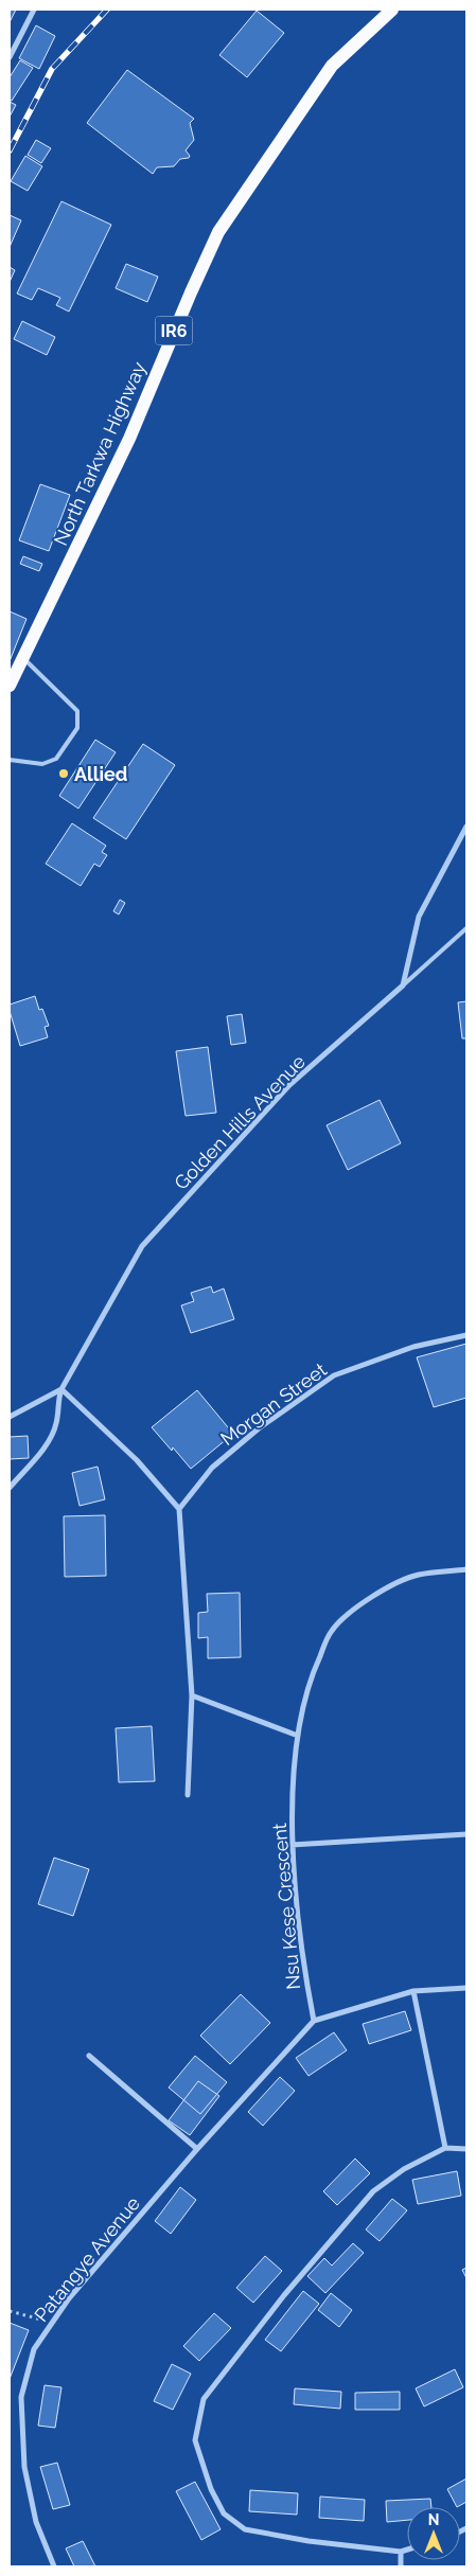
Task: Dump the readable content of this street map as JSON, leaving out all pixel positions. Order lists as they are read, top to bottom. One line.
{"streets":{"main road":["IR6","North Tarkwa Highway"],"street":["Golden Hills Avenue","Morgan Street","Nsu Kese Crescent","Patangye Avenue"]},"crossings":[["Nsu Kese Crescent","Patangye Avenue"]],"places":["Allied"],"north":"top"}
